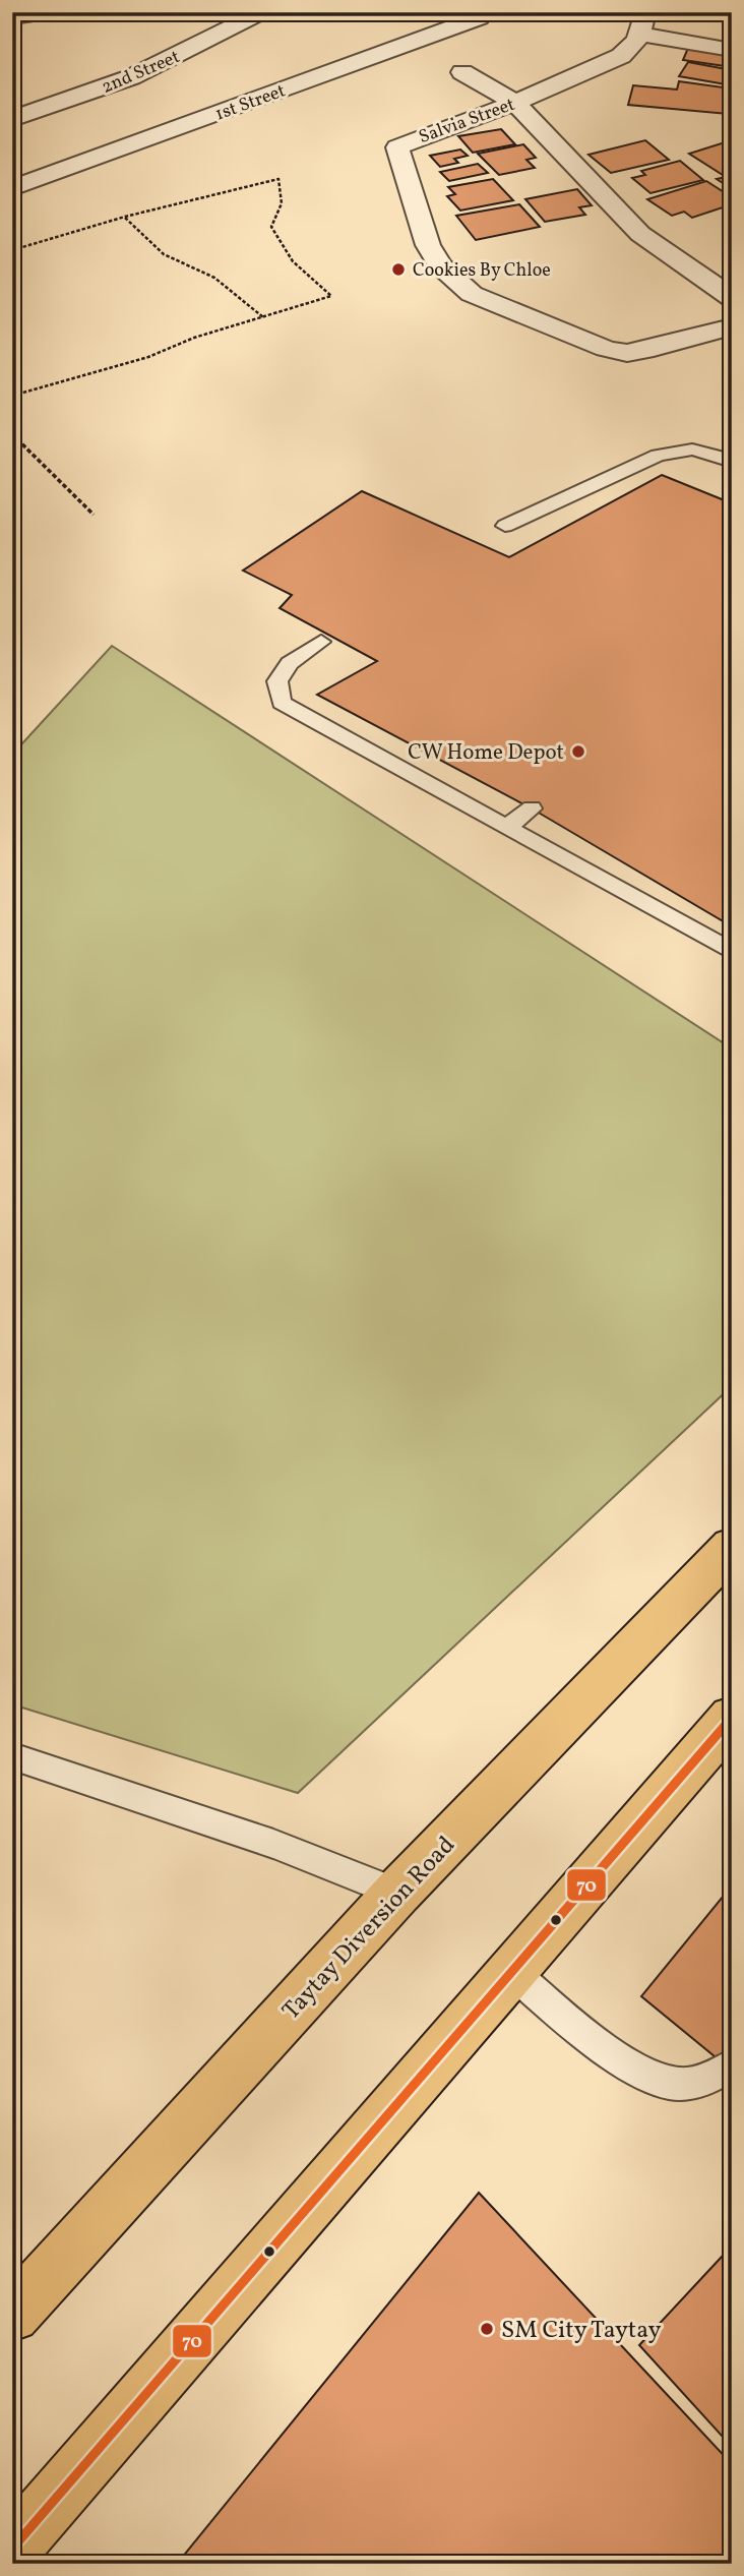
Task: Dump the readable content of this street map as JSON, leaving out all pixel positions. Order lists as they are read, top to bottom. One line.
{"streets":{"main road":["Taytay Diversion Road"],"street":["2nd Street","1st Street","Salvia Street"]},"places":["Cookies By Chloe","CW Home Depot","SM City Taytay"],"lines":["transit line 70"]}
